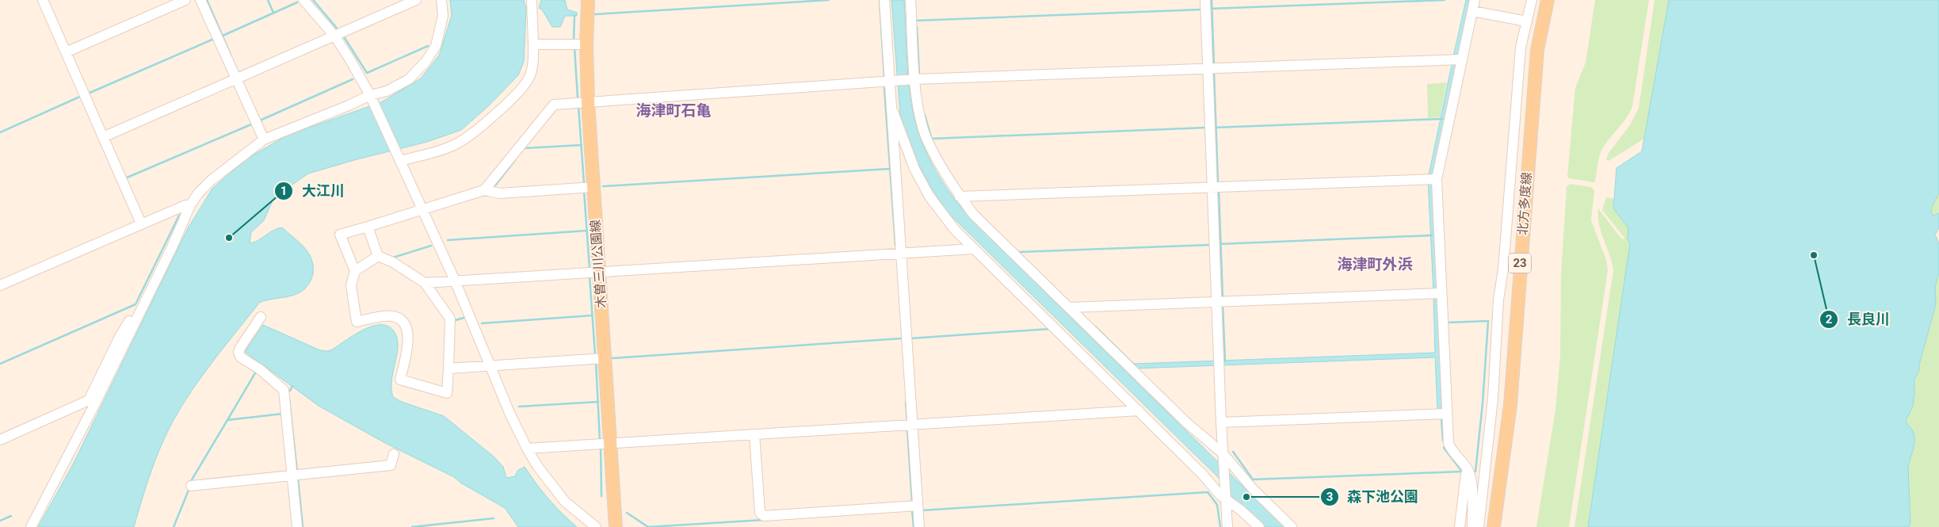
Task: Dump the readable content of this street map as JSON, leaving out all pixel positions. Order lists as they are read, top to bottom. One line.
{"streets":{"main road":["北方多度線","23","木曽三川公園線"]},"districts":["海津町石亀","海津町外浜"],"places":["大江川","長良川","森下池公園"]}
